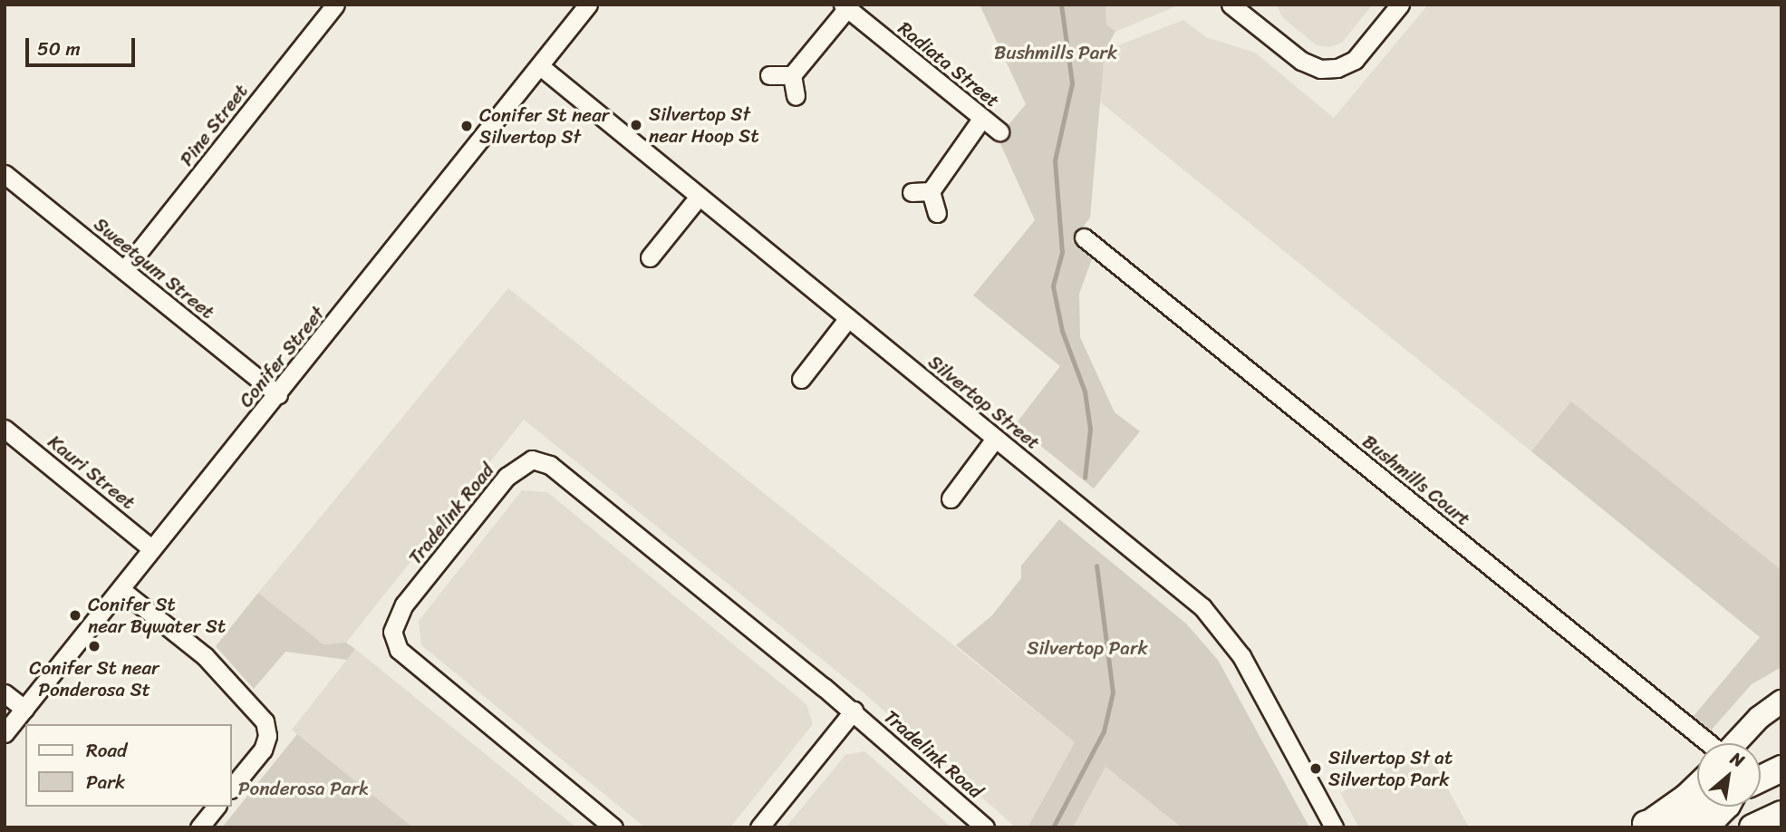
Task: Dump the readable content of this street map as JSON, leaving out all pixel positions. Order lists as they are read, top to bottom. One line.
{"streets":{"street":["Radiata Street","Pine Street","Sweetgum Street","Conifer Street","Silvertop Street","Kauri Street","Bushmills Court","Tradelink Road"]},"crossings":[["Pine Street","Sweetgum Street"],["Sweetgum Street","Conifer Street"],["Conifer Street","Silvertop Street"],["Conifer Street","Kauri Street"]],"parks":["Bushmills Park","Silvertop Park","Ponderosa Park"],"places":["Silvertop St near Hoop St","Conifer St near Silvertop St","Conifer St near Bywater St","Conifer St near Ponderosa St","Silvertop St at Silvertop Park"],"legend":["Road","Park"],"scale_bar":"50 m","north":"top right"}
